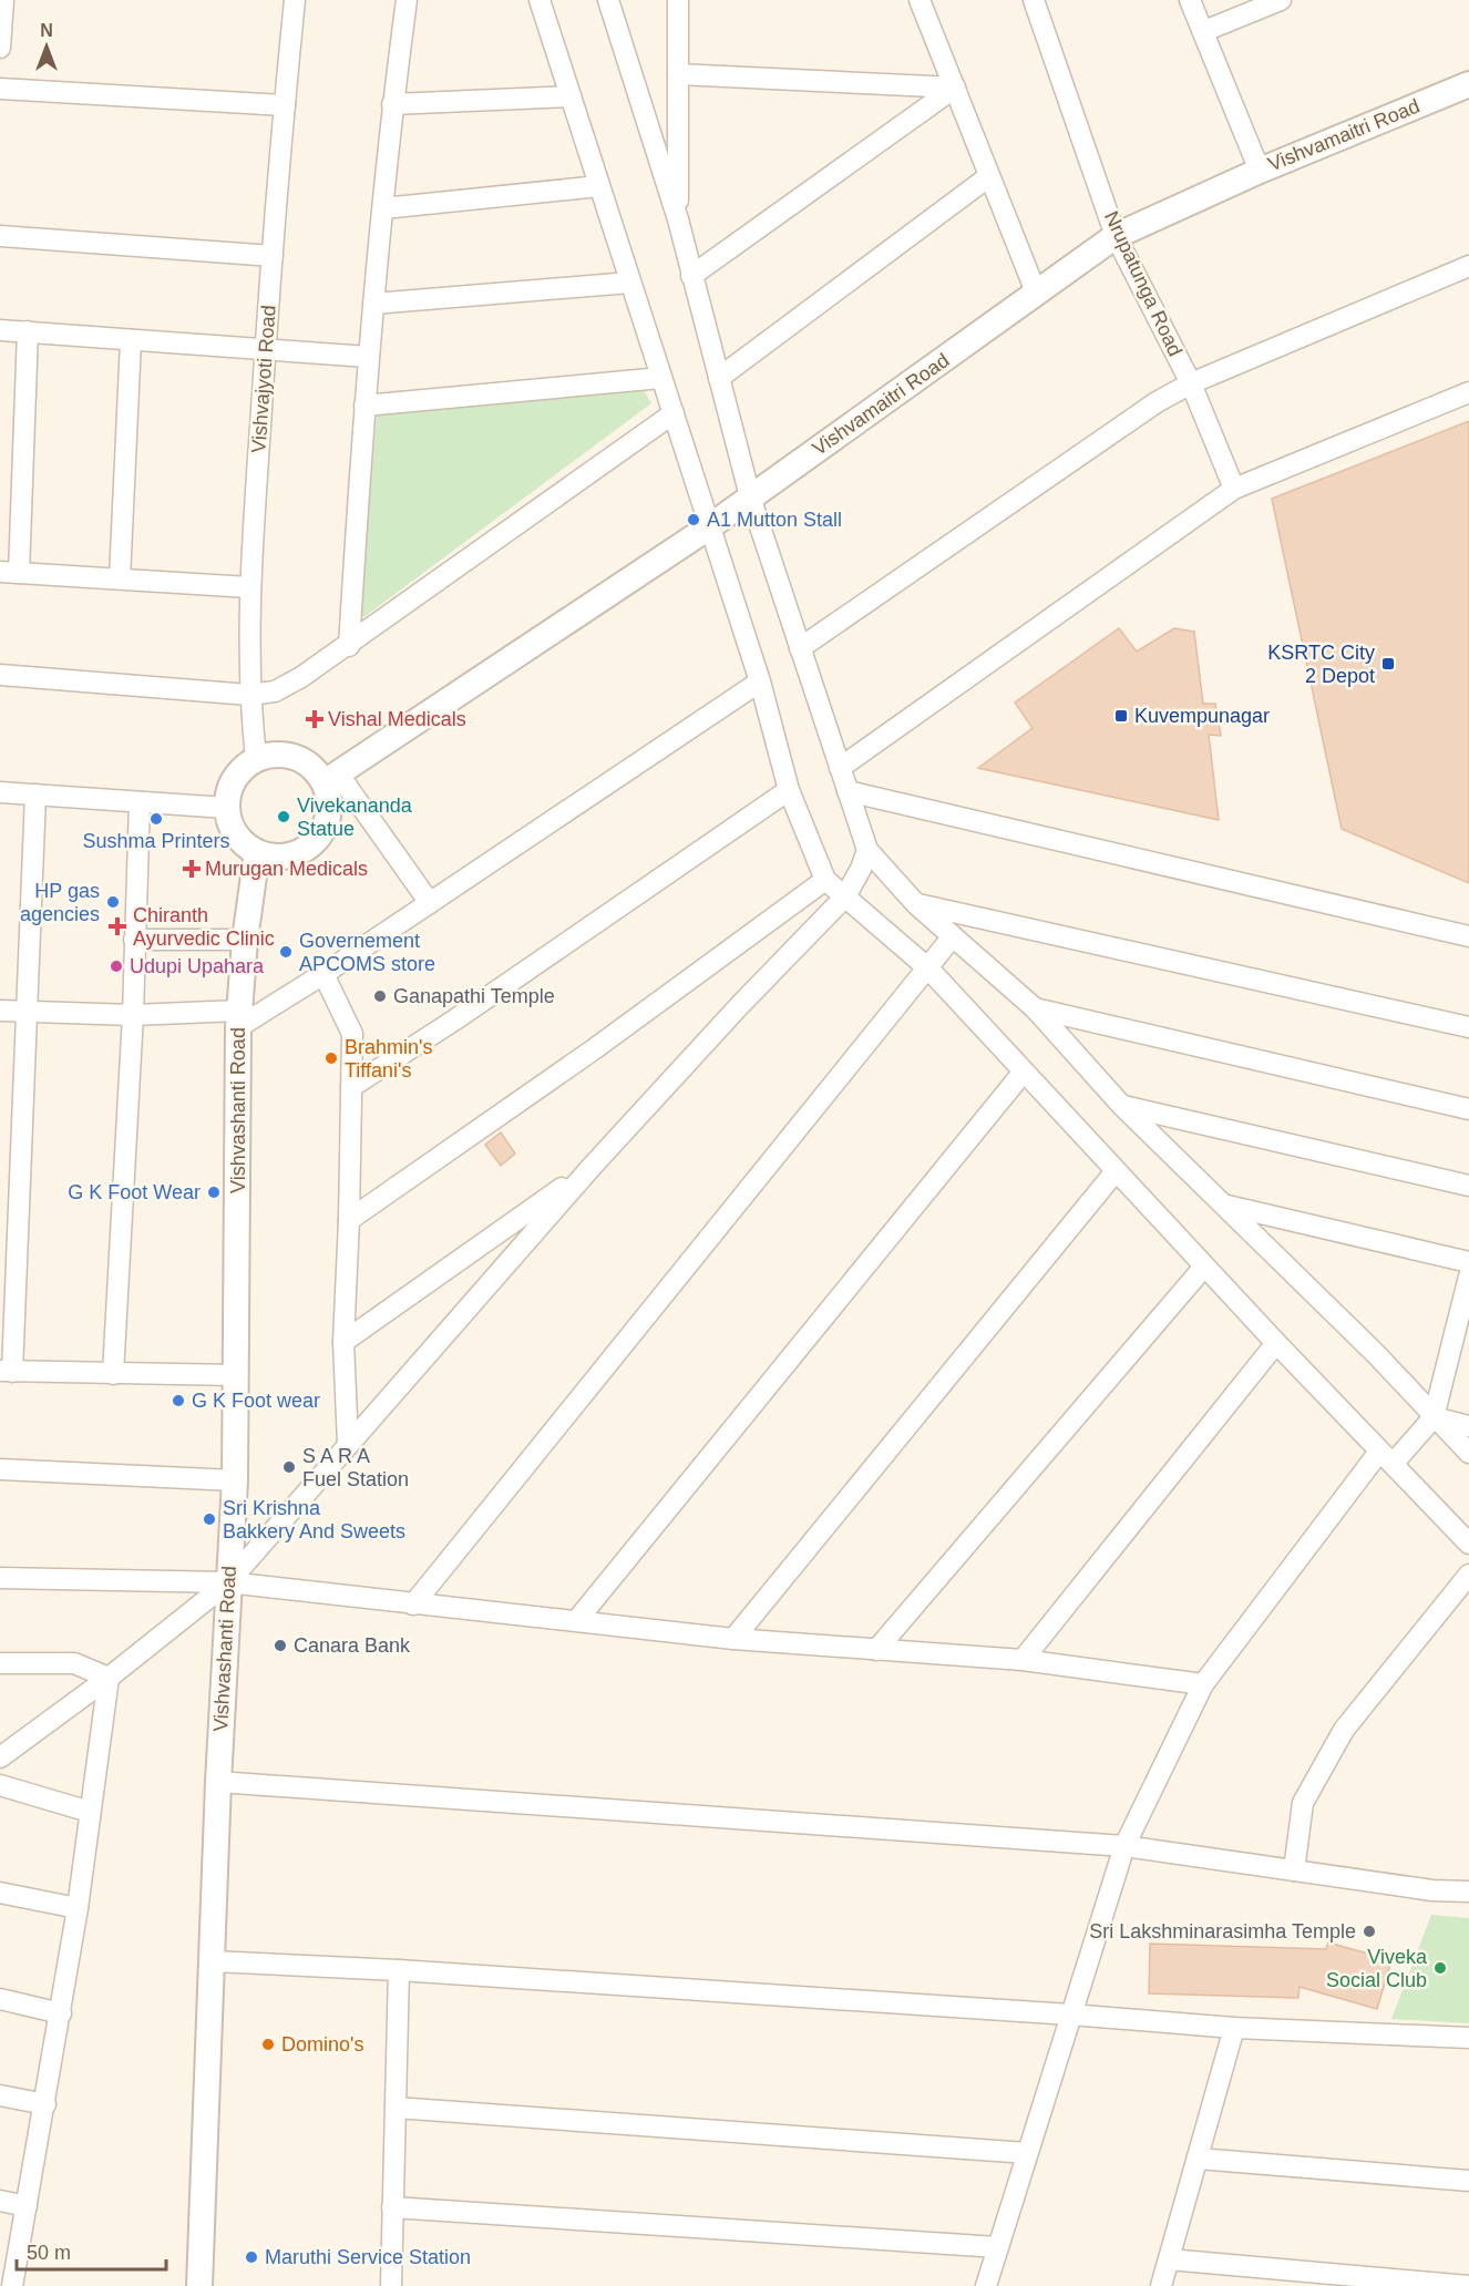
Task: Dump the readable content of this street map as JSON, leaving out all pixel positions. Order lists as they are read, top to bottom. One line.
{"streets":{"street":["Vishvamaitri Road","Nrupatunga Road","Vishvajyoti Road","Vishvashanti Road"]},"crossings":[["Vishvamaitri Road","Nrupatunga Road"],["Vishvamaitri Road","Vishvajyoti Road"],["Vishvamaitri Road","Vishvashanti Road"],["Vishvajyoti Road","Vishvashanti Road"]],"places":{"other":["A1 Mutton Stall","Vivekananda Statue","Sushma Printers","HP gas agencies","Governement APCOMS store","Udupi Upahara","Ganapathi Temple","Brahmin's Tiffani's","G K Foot Wear","G K Foot wear","S A R A Fuel Station","Sri Krishna Bakkery And Sweets","Canara Bank","Sri Lakshminarasimha Temple","Viveka Social Club","Domino's","Maruthi Service Station"],"transit":["KSRTC City 2 Depot","Kuvempunagar"],"health":["Vishal Medicals","Murugan Medicals","Chiranth Ayurvedic Clinic"]},"scale_bar":"50 m","north":"top"}
